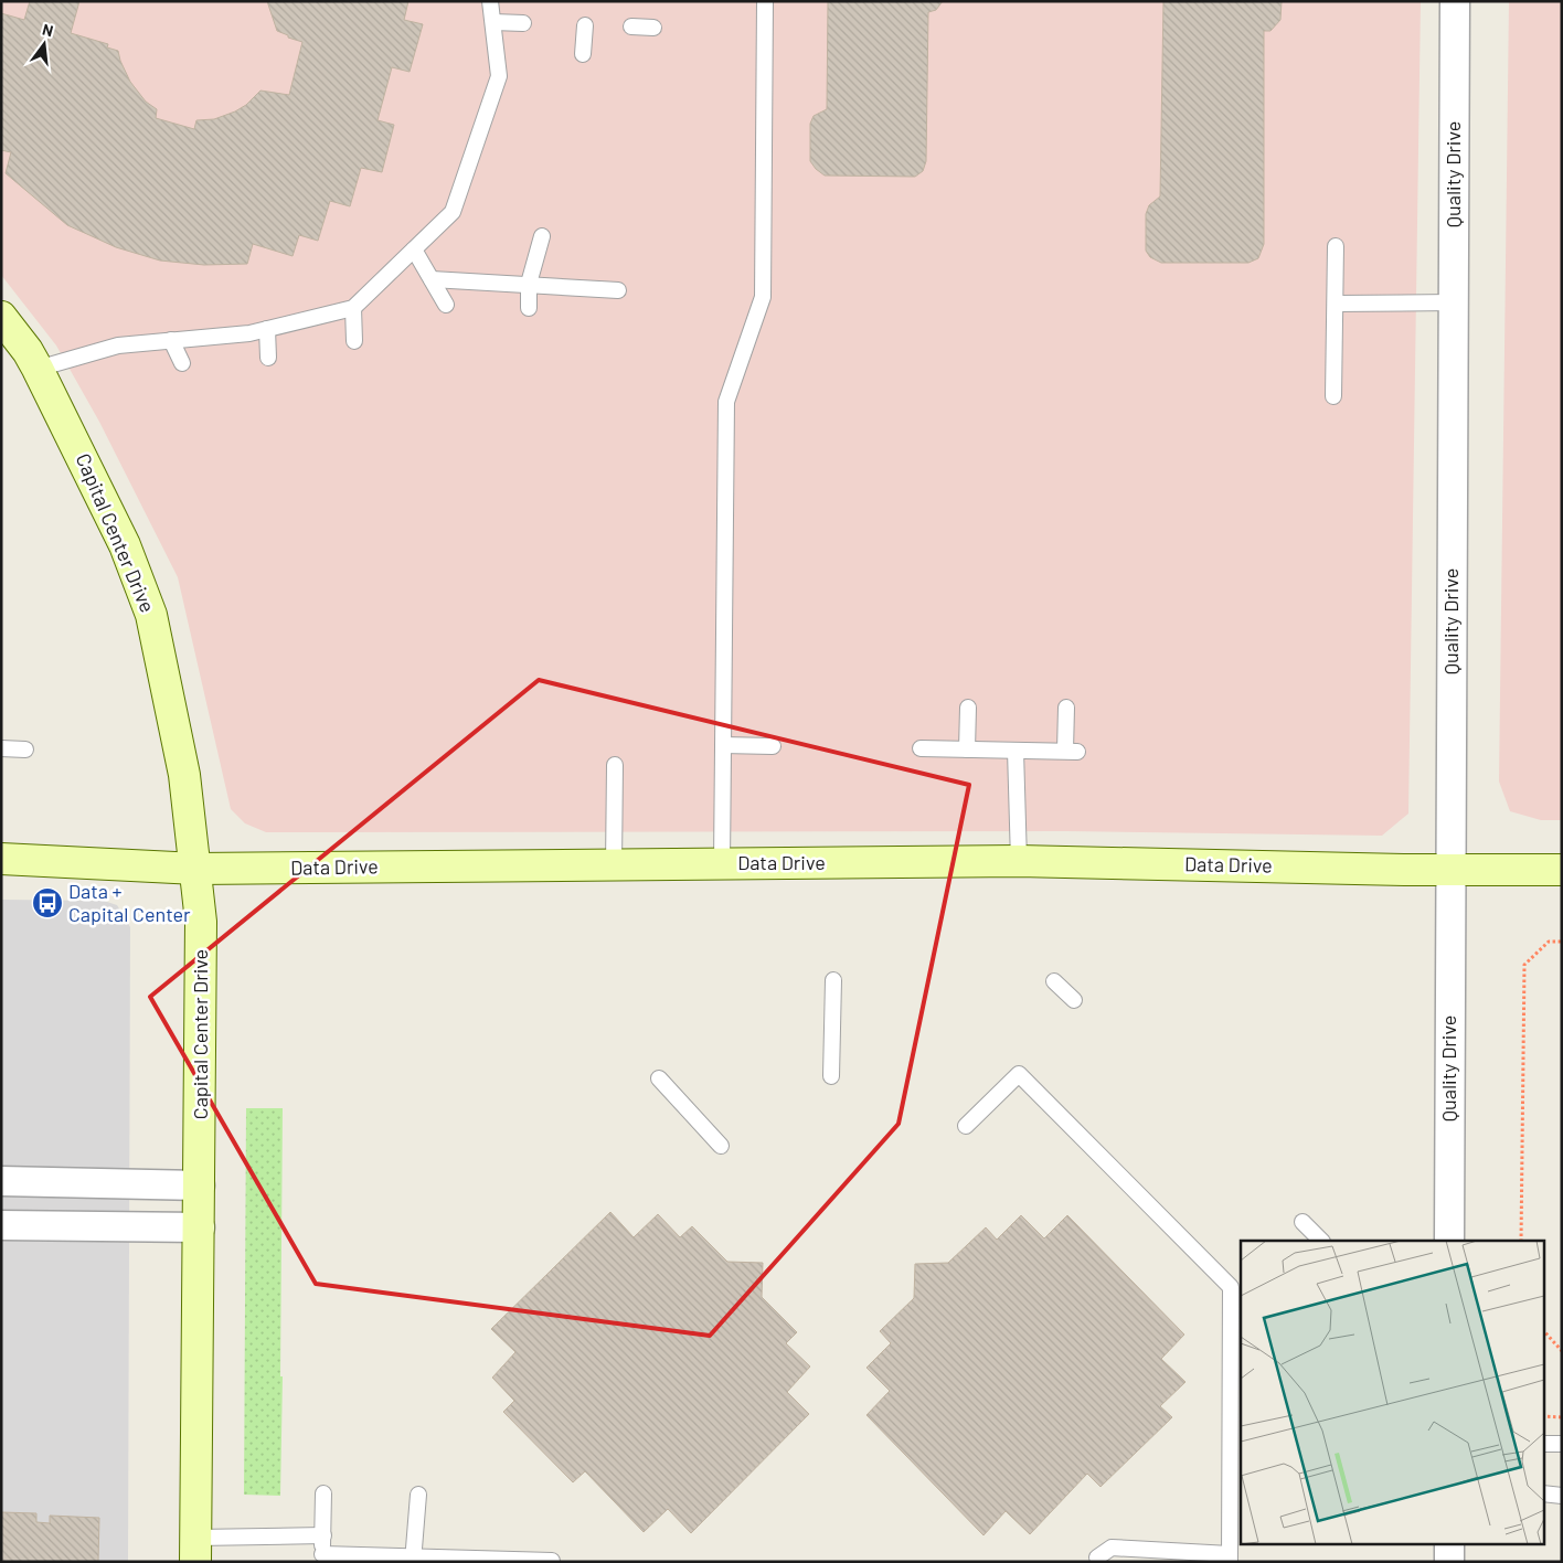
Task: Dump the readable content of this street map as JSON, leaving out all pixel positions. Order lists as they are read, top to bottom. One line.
{"streets":{"street":["Quality Drive","Capital Center Drive","Data Drive"]},"crossings":[["Quality Drive","Data Drive"],["Capital Center Drive","Data Drive"]],"places":{"bus stop":["Data + Capital Center"]},"north":"top"}
